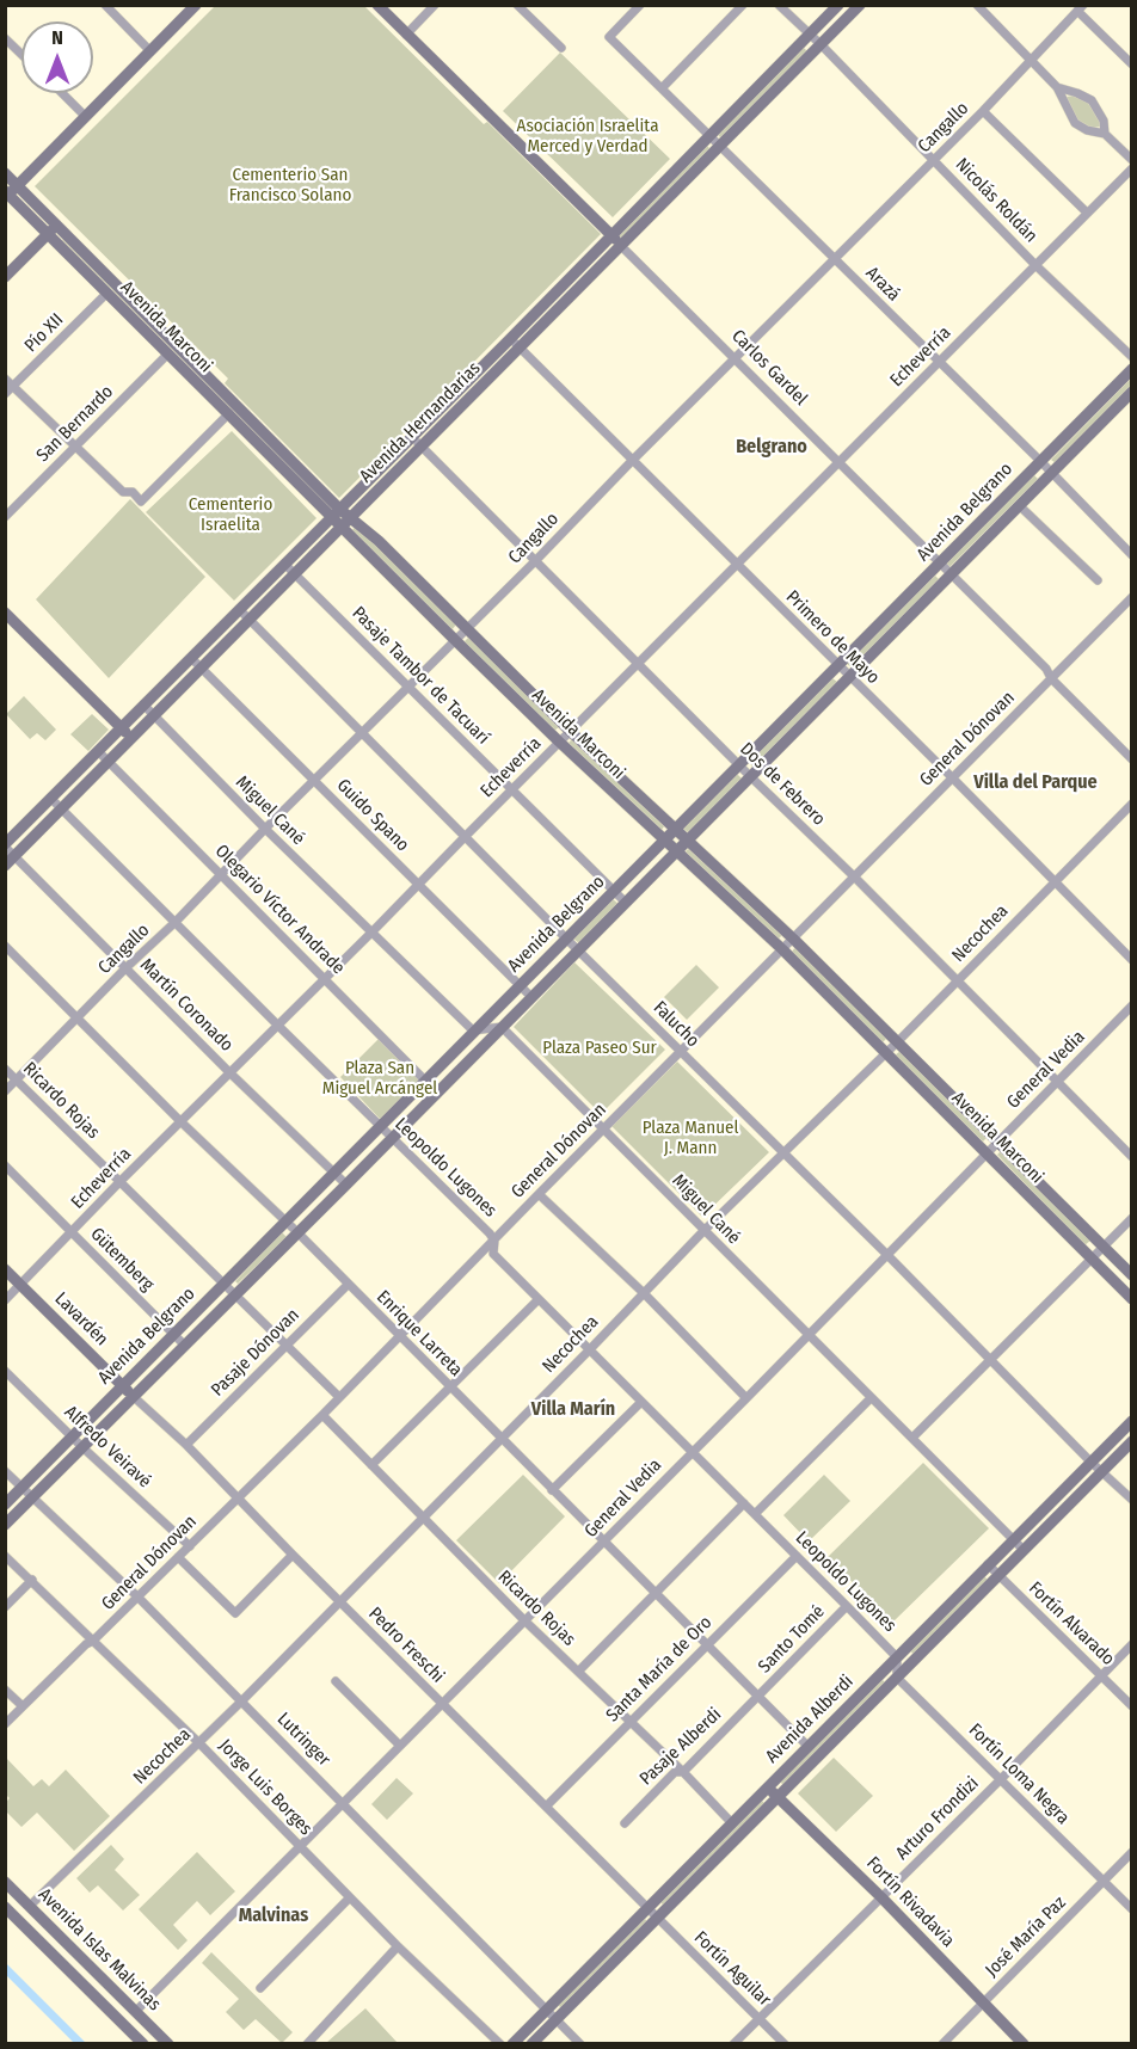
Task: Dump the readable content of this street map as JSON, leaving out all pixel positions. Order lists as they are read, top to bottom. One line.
{"streets":{"main road":["Avenida Marconi","Carlos Gardel","Avenida Hernandarias","Avenida Belgrano","Lavardén","Avenida Alberdi","Fortín Rivadavia","Avenida Islas Malvinas"],"street":["Cangallo","Nicolás Roldán","Arazá","Pío XII","Echeverría","San Bernardo","Primero de Mayo","Pasaje Tambor de Tacuarí","General Dónovan","Dos de Febrero","Miguel Cané","Guido Spano","Olegario Víctor Andrade","Necochea","Martín Coronado","Falucho","General Vedia","Ricardo Rojas","Leopoldo Lugones","Gütemberg","Enrique Larreta","Pasaje Dónovan","Alfredo Veiravé","Fortín Alvarado","Santo Tomé","Pedro Freschi","Santa María de Oro","Lutringer","Pasaje Alberdi","Fortín Loma Negra","Jorge Luis Borges","Arturo Frondizi","José María Paz","Fortín Aguilar"]},"crossings":[["Cangallo","Nicolás Roldán"],["Cangallo","Arazá"],["Cangallo","Avenida Marconi"],["Cangallo","Carlos Gardel"],["Cangallo","Primero de Mayo"],["Cangallo","Pasaje Tambor de Tacuarí"],["Cangallo","Dos de Febrero"],["Cangallo","Miguel Cané"],["Cangallo","Guido Spano"],["Cangallo","Olegario Víctor Andrade"],["Cangallo","Martín Coronado"],["Cangallo","Falucho"],["Cangallo","Ricardo Rojas"],["Cangallo","Leopoldo Lugones"],["Cangallo","Enrique Larreta"],["Nicolás Roldán","Echeverría"],["Nicolás Roldán","Avenida Hernandarias"],["Arazá","Echeverría"],["Arazá","Avenida Hernandarias"],["Arazá","Avenida Belgrano"],["Avenida Marconi","Pío XII"],["Avenida Marconi","Echeverría"],["Avenida Marconi","Avenida Hernandarias"],["Avenida Marconi","San Bernardo"],["Avenida Marconi","Avenida Belgrano"],["Avenida Marconi","General Dónovan"],["Avenida Marconi","Necochea"],["Avenida Marconi","General Vedia"],["Echeverría","Carlos Gardel"],["Echeverría","Primero de Mayo"],["Echeverría","Pasaje Tambor de Tacuarí"],["Echeverría","Dos de Febrero"],["Echeverría","Miguel Cané"],["Echeverría","Guido Spano"],["Echeverría","Olegario Víctor Andrade"],["Echeverría","Martín Coronado"],["Echeverría","Falucho"],["Echeverría","Ricardo Rojas"],["Echeverría","Leopoldo Lugones"],["Echeverría","Gütemberg"],["Echeverría","Lavardén"],["Echeverría","Enrique Larreta"],["Carlos Gardel","Avenida Hernandarias"],["Carlos Gardel","Avenida Belgrano"],["Carlos Gardel","General Dónovan"],["Avenida Hernandarias","Primero de Mayo"],["Avenida Hernandarias","Pasaje Tambor de Tacuarí"],["Avenida Hernandarias","Dos de Febrero"],["Avenida Hernandarias","Miguel Cané"],["Avenida Hernandarias","Guido Spano"],["Avenida Hernandarias","Olegario Víctor Andrade"],["Avenida Hernandarias","Martín Coronado"],["Avenida Hernandarias","Falucho"],["Avenida Hernandarias","Leopoldo Lugones"],["Avenida Belgrano","Primero de Mayo"],["Avenida Belgrano","Pasaje Tambor de Tacuarí"],["Avenida Belgrano","Dos de Febrero"],["Avenida Belgrano","Miguel Cané"],["Avenida Belgrano","Guido Spano"],["Avenida Belgrano","Olegario Víctor Andrade"],["Avenida Belgrano","Martín Coronado"],["Avenida Belgrano","Falucho"],["Avenida Belgrano","Ricardo Rojas"],["Avenida Belgrano","Leopoldo Lugones"],["Avenida Belgrano","Gütemberg"],["Avenida Belgrano","Lavardén"],["Avenida Belgrano","Enrique Larreta"],["Avenida Belgrano","Alfredo Veiravé"],["Avenida Belgrano","Pedro Freschi"],["Avenida Belgrano","Lutringer"],["Primero de Mayo","General Dónovan"],["Primero de Mayo","Necochea"],["General Dónovan","Dos de Febrero"],["General Dónovan","Miguel Cané"],["General Dónovan","Falucho"],["General Dónovan","Ricardo Rojas"],["General Dónovan","Leopoldo Lugones"],["General Dónovan","Enrique Larreta"],["General Dónovan","Alfredo Veiravé"],["General Dónovan","Pedro Freschi"],["General Dónovan","Lutringer"],["General Dónovan","Jorge Luis Borges"],["Dos de Febrero","Necochea"],["Dos de Febrero","General Vedia"],["Miguel Cané","Necochea"],["Miguel Cané","General Vedia"],["Miguel Cané","Avenida Alberdi"],["Necochea","Falucho"],["Necochea","Ricardo Rojas"],["Necochea","Leopoldo Lugones"],["Necochea","Enrique Larreta"],["Necochea","Pedro Freschi"],["Necochea","Lutringer"],["Necochea","Jorge Luis Borges"],["Necochea","Avenida Islas Malvinas"],["Falucho","General Vedia"],["Falucho","Avenida Alberdi"],["General Vedia","Ricardo Rojas"],["General Vedia","Leopoldo Lugones"],["General Vedia","Enrique Larreta"],["General Vedia","Pedro Freschi"],["General Vedia","Lutringer"],["General Vedia","Jorge Luis Borges"],["General Vedia","Avenida Islas Malvinas"],["Ricardo Rojas","Pasaje Dónovan"],["Ricardo Rojas","Santa María de Oro"],["Ricardo Rojas","Avenida Alberdi"],["Ricardo Rojas","Pasaje Alberdi"],["Leopoldo Lugones","Santo Tomé"],["Leopoldo Lugones","Santa María de Oro"],["Leopoldo Lugones","Avenida Alberdi"],["Lavardén","Pedro Freschi"],["Enrique Larreta","Pasaje Dónovan"],["Enrique Larreta","Santo Tomé"],["Enrique Larreta","Santa María de Oro"],["Enrique Larreta","Avenida Alberdi"],["Enrique Larreta","Pasaje Alberdi"],["Pasaje Dónovan","Pedro Freschi"],["Fortín Alvarado","Avenida Alberdi"],["Fortín Alvarado","Arturo Frondizi"],["Santo Tomé","Pasaje Alberdi"],["Pedro Freschi","Santa María de Oro"],["Pedro Freschi","Avenida Alberdi"],["Pedro Freschi","Fortín Aguilar"],["Avenida Alberdi","Lutringer"],["Avenida Alberdi","Fortín Loma Negra"],["Avenida Alberdi","Fortín Rivadavia"],["Avenida Alberdi","Fortín Aguilar"],["Fortín Loma Negra","Arturo Frondizi"],["Fortín Loma Negra","José María Paz"],["Arturo Frondizi","Fortín Rivadavia"],["Arturo Frondizi","Fortín Aguilar"],["Fortín Rivadavia","José María Paz"]],"districts":["Belgrano","Villa del Parque","Villa Marín","Malvinas"],"parks":["Asociación Israelita Merced y Verdad","Cementerio San Francisco Solano","Cementerio Israelita","Plaza Paseo Sur","Plaza San Miguel Arcángel","Plaza Manuel J. Mann"],"north":"top"}
